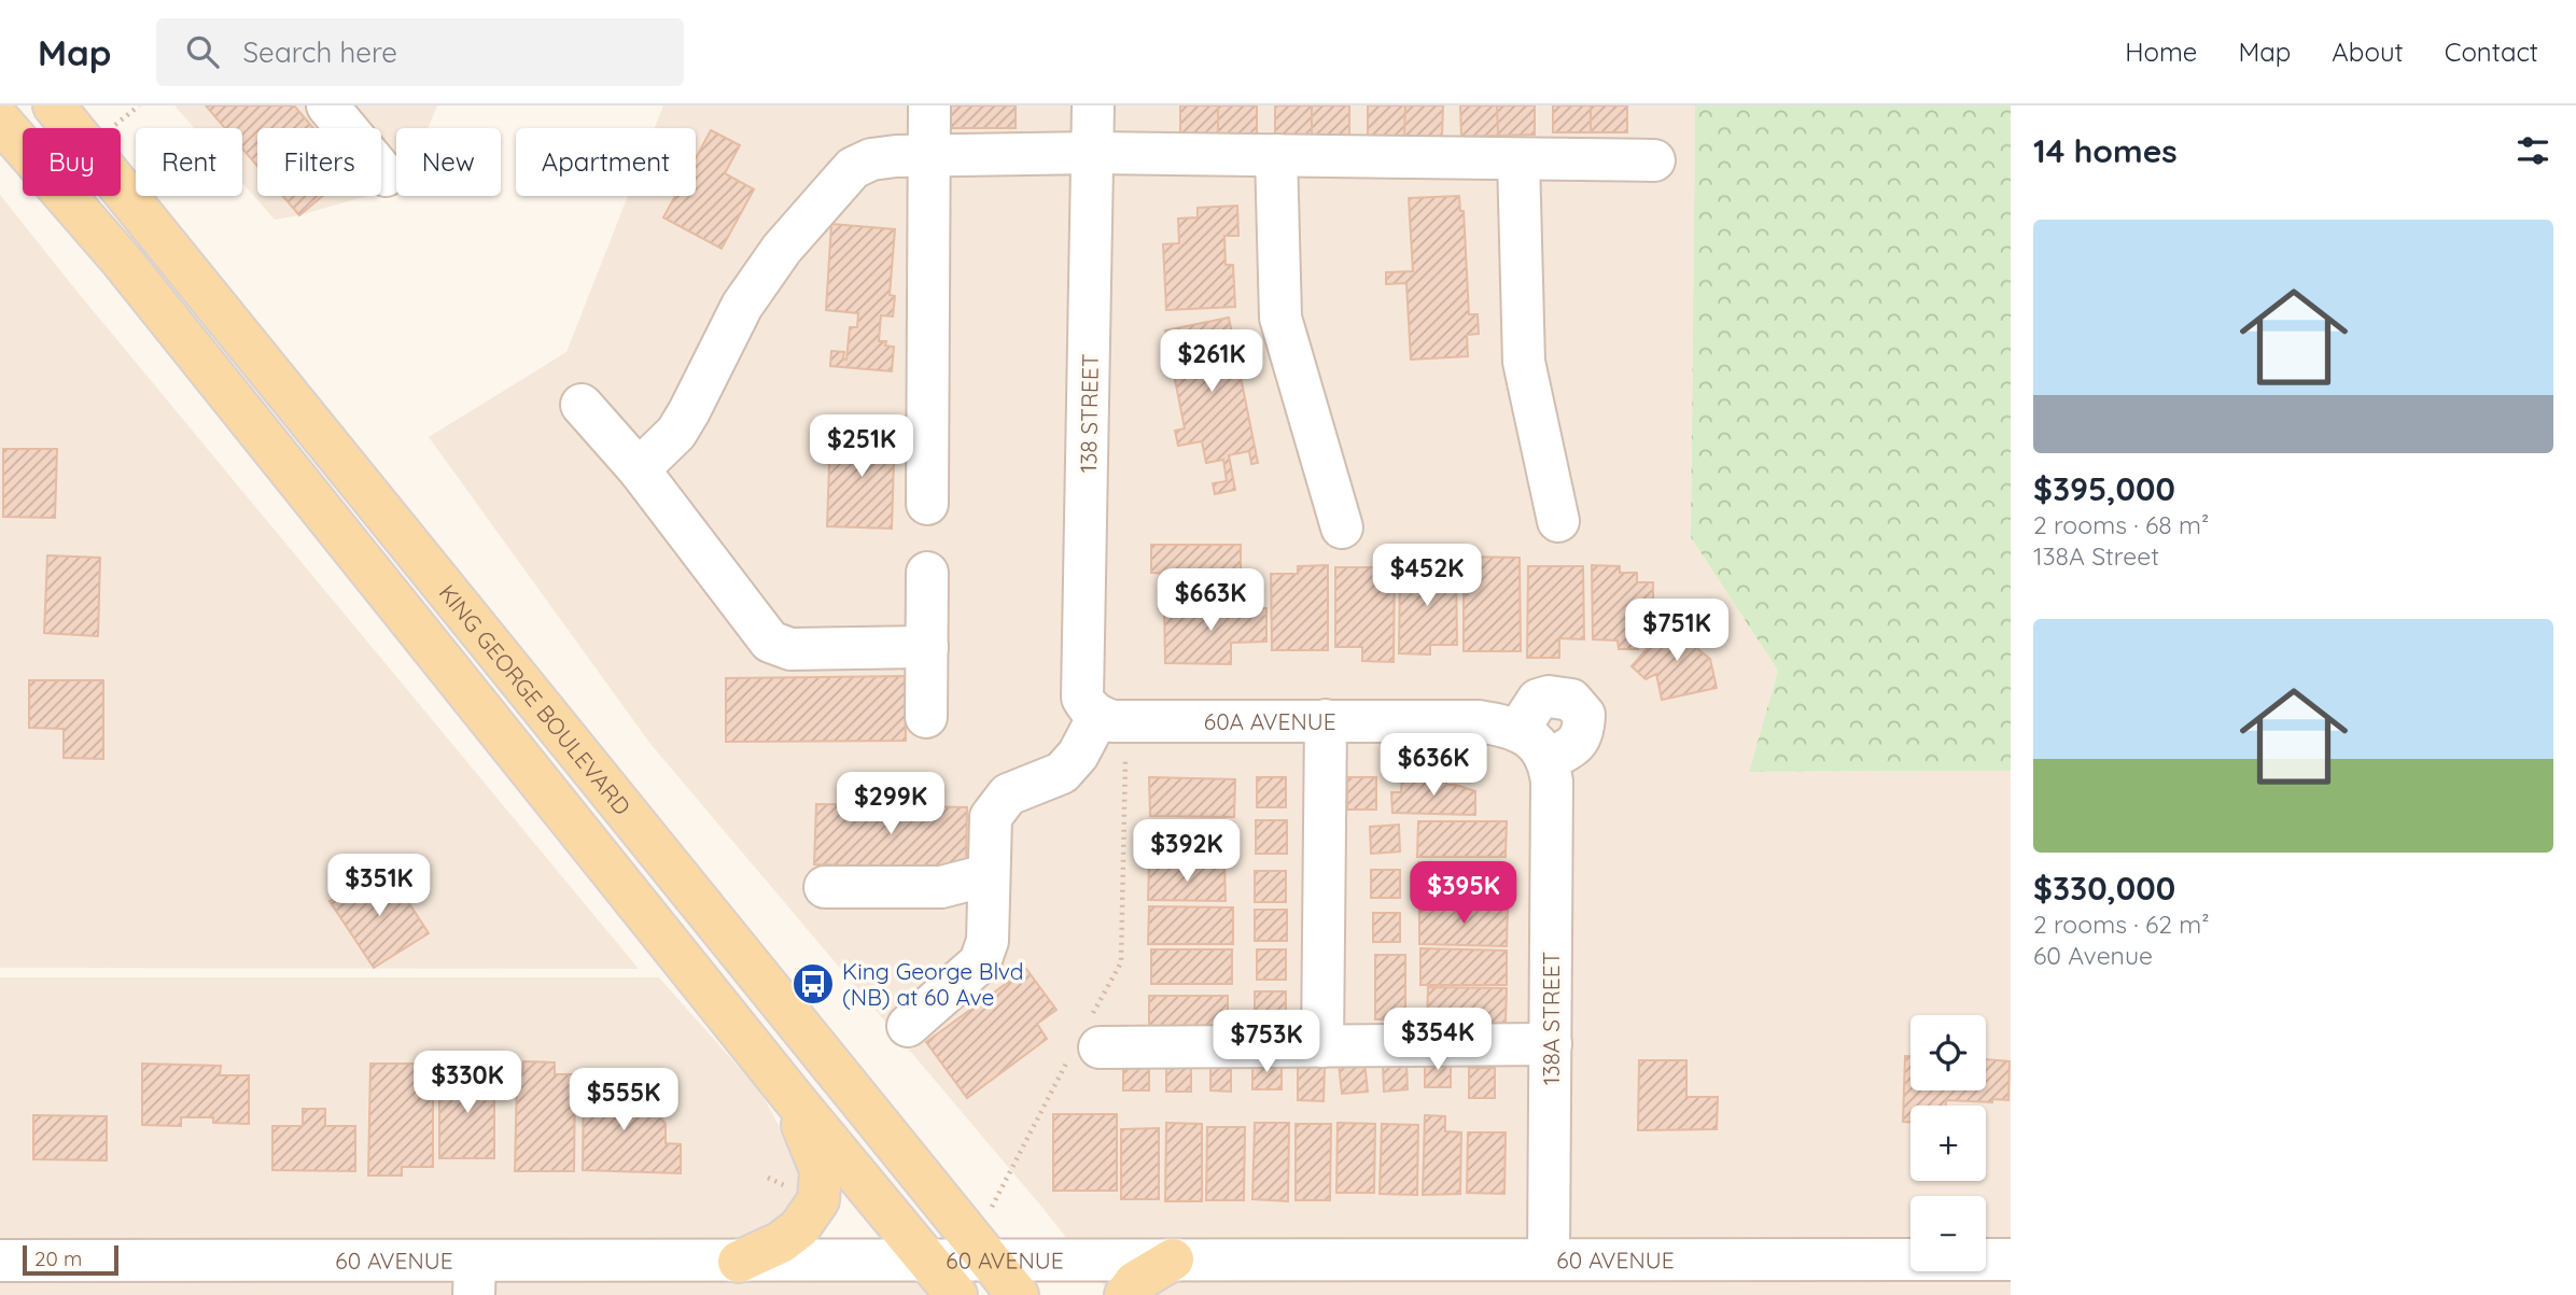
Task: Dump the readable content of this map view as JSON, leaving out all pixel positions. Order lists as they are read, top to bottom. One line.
{"streets":{"main road":["KING GEORGE BOULEVARD"],"street":["138 STREET","60A AVENUE","138A STREET","60 AVENUE"]},"crossings":[["138 STREET","60A AVENUE"],["KING GEORGE BOULEVARD","60 AVENUE"],["60A AVENUE","138A STREET"],["138A STREET","60 AVENUE"]],"places":{"bus stop":["King George Blvd (NB) at 60 Ave"]},"scale_bar":"20 m","page":{"header":"Map","search":"Search here","nav":["Home","Map","About","Contact"],"heading":"14 homes","chip":["Buy","Rent","Filters","New","Apartment"],"list":[{"name":"$395,000","note":"2 rooms · 68 m² · 138A Street"},{"name":"$330,000","note":"2 rooms · 62 m² · 60 Avenue"}],"price":["$261K","$251K","$452K","$663K","$751K","$636K","$299K","$392K","$351K","$395K","$354K","$753K","$330K","$555K"],"map_buttons":["+","−"],"scale":"20 m"}}
